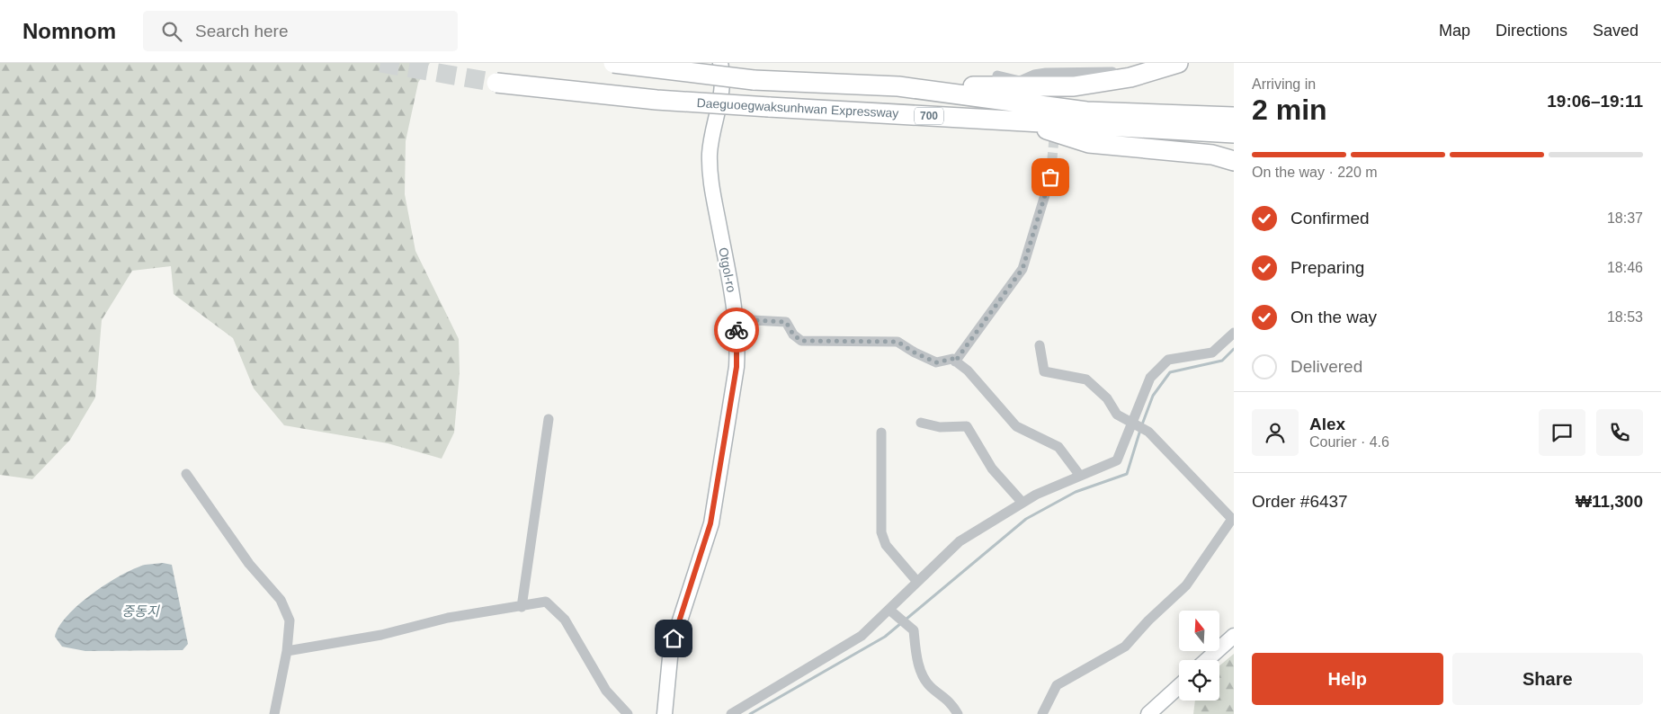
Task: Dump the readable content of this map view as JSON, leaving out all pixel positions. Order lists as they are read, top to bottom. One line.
{"streets":{"highway":["Daeguoegwaksunhwan Expressway","700"],"street":["Otgol-ro"]},"water":["중동지"],"north":"top","page":{"header":"Nomnom","search":"Search here","nav":["Map","Directions","Saved"],"heading":["2 min","Arriving in","19:06–19:11"],"panel":["Alex","Courier · 4.6","Order #6437","₩11,300"],"bar":"On the way · 220 m","list":[["Confirmed","18:37"],["Preparing","18:46"],["On the way","18:53"],"Delivered"],"buttons":["Help","Share"]}}
